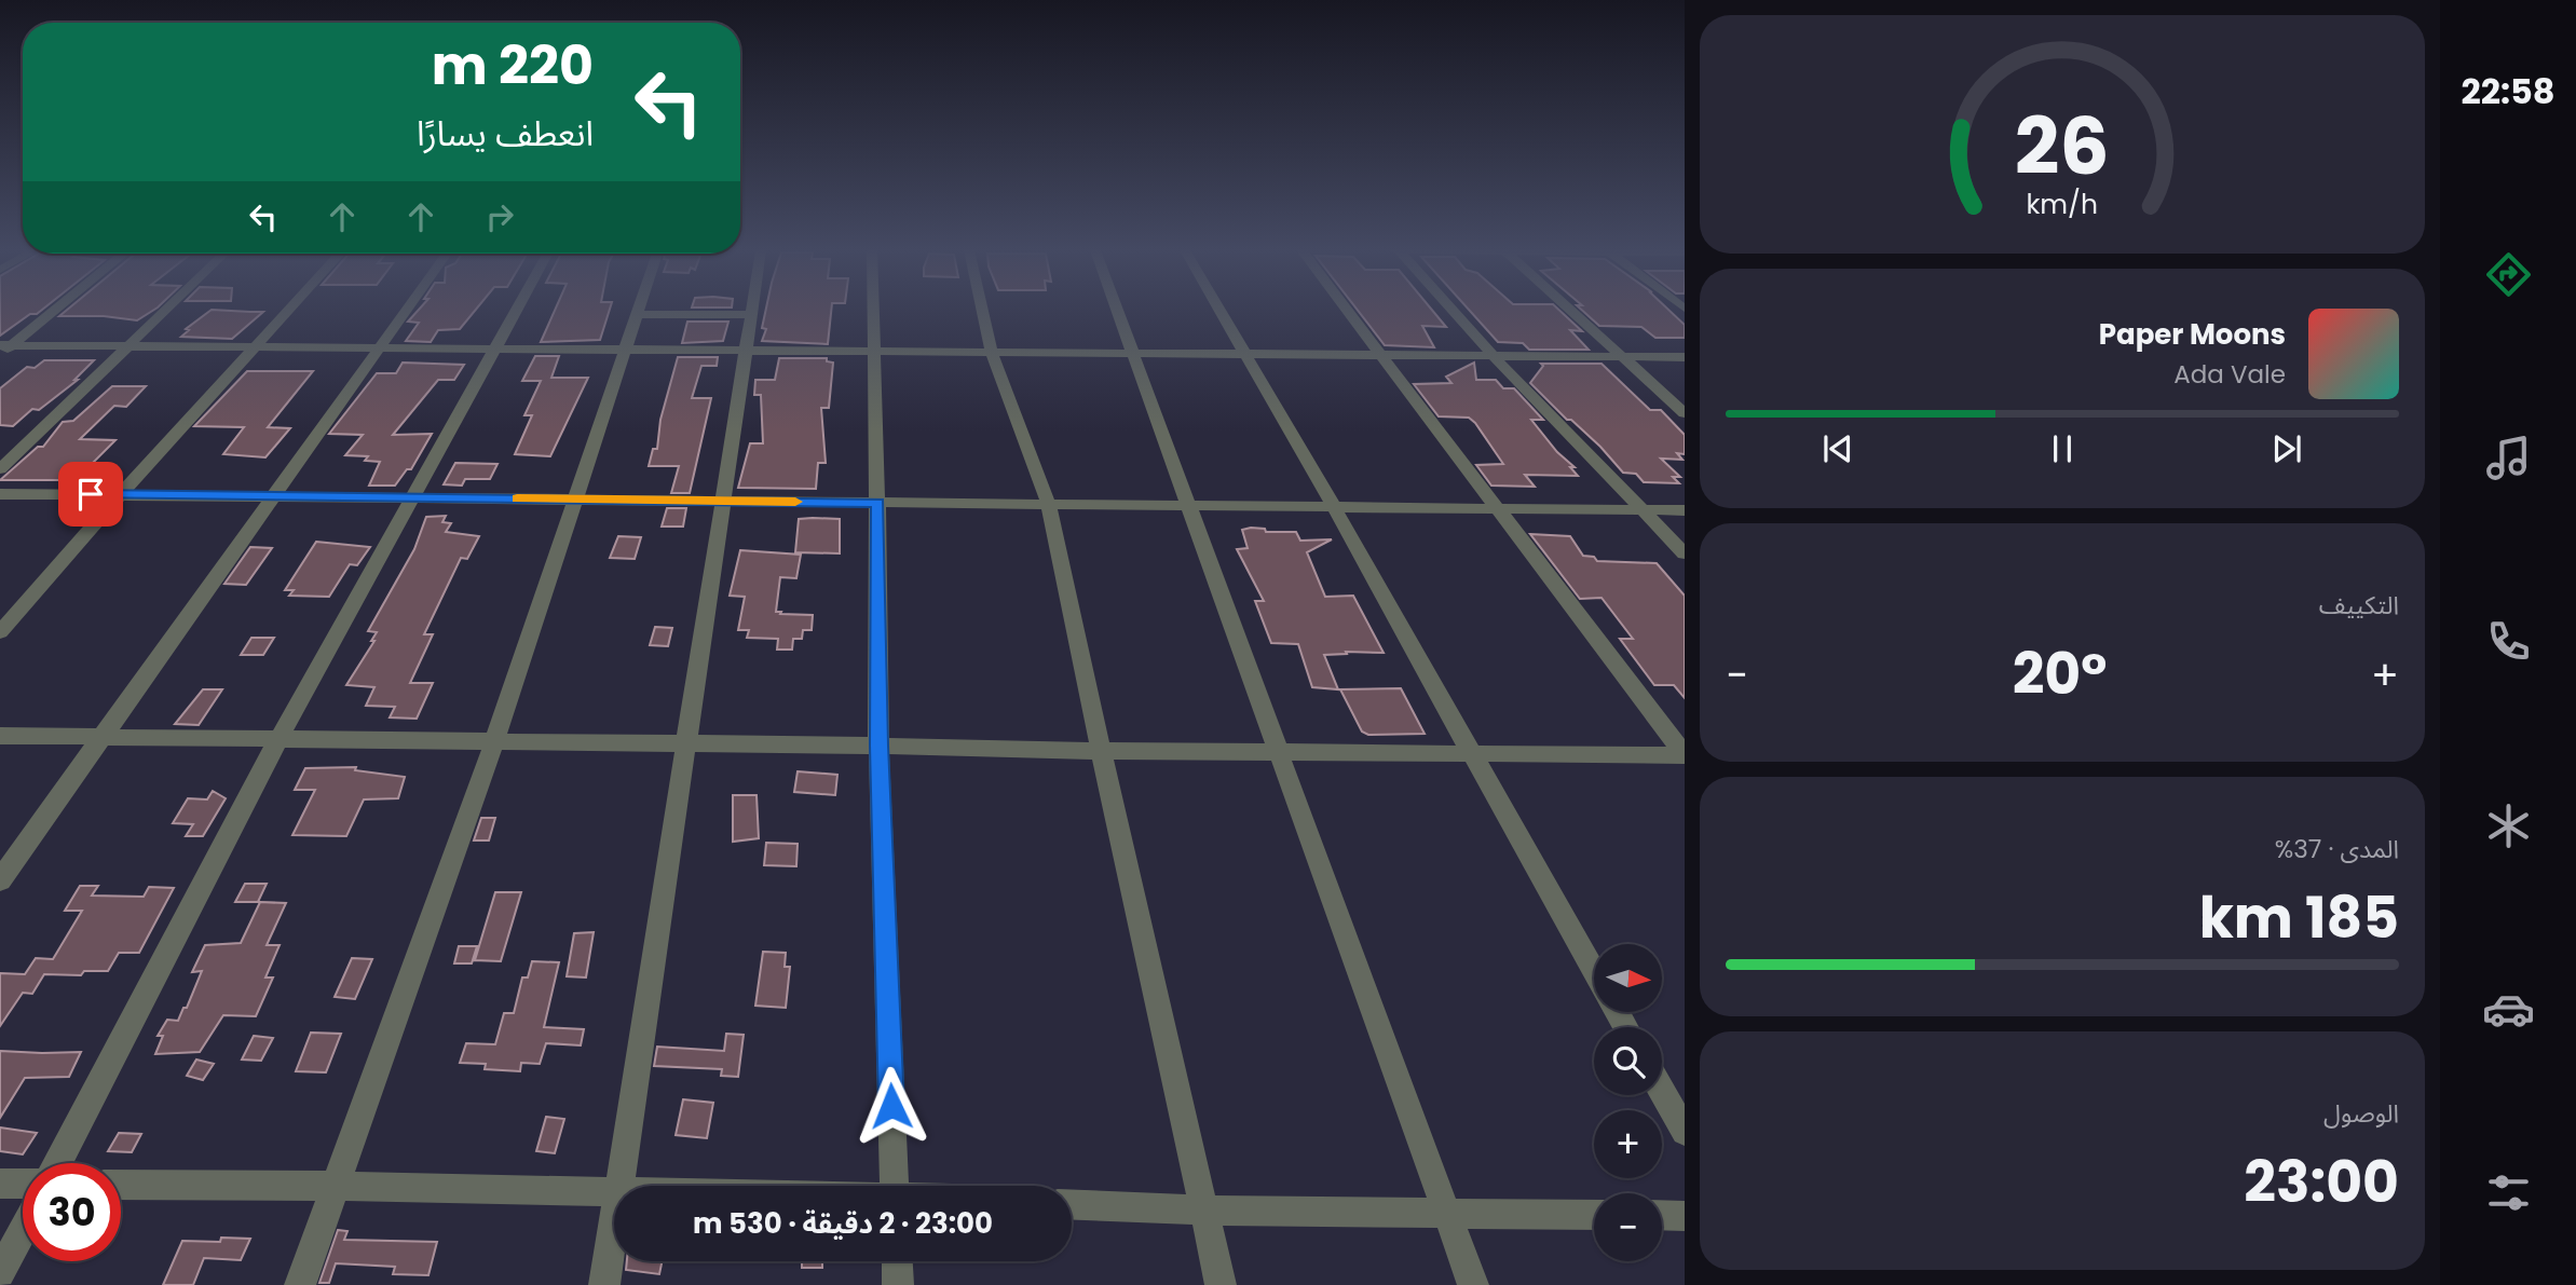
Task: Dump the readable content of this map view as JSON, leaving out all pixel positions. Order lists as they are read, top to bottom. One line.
{"north":"right","page":{"tabs":"22:58","turn":["220 m","انعطف يسارًا"],"song":["Paper Moons","Ada Vale"],"tile":["التكييف",["المدى · 37%","185 km"],["الوصول","23:00"]],"heat":["−","20°","+"],"map_buttons":["+","−"],"limit":"30","trip":"23:00 · 2 دقيقة · 530 m","gauge":["26","km/h"]}}
